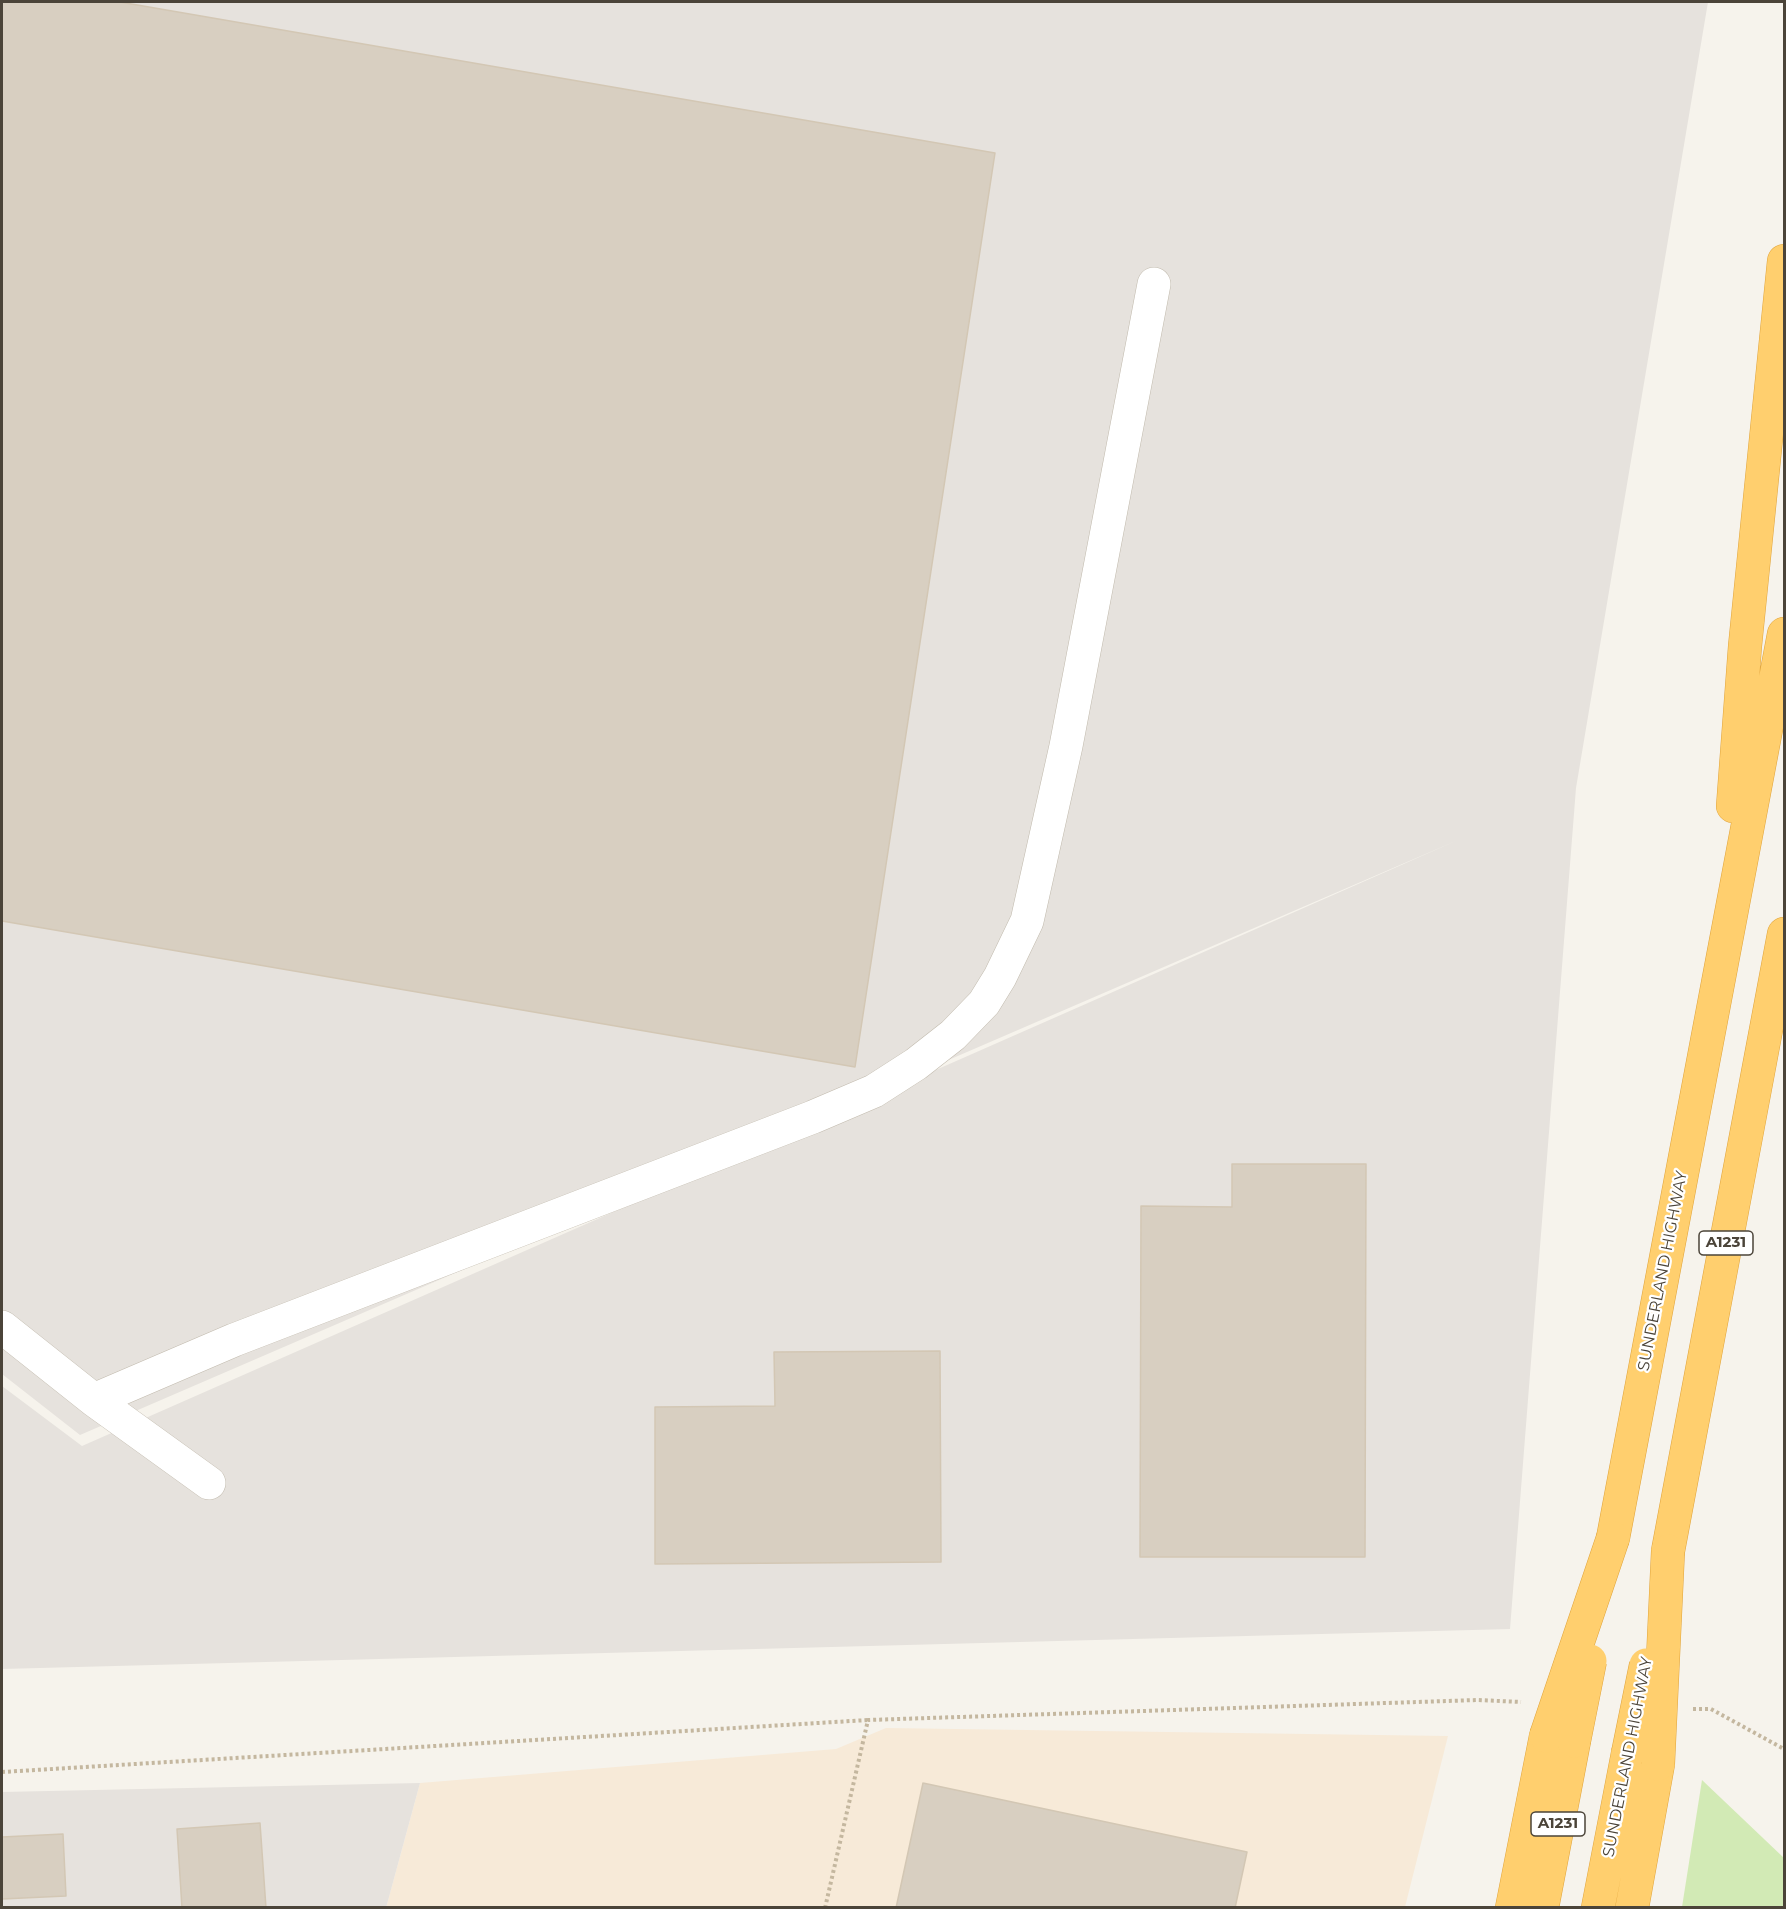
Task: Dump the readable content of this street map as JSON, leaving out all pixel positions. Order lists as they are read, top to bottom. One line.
{"streets":{"highway":["A1231","SUNDERLAND HIGHWAY"]},"crossings":[["A1231","SUNDERLAND HIGHWAY"]]}
